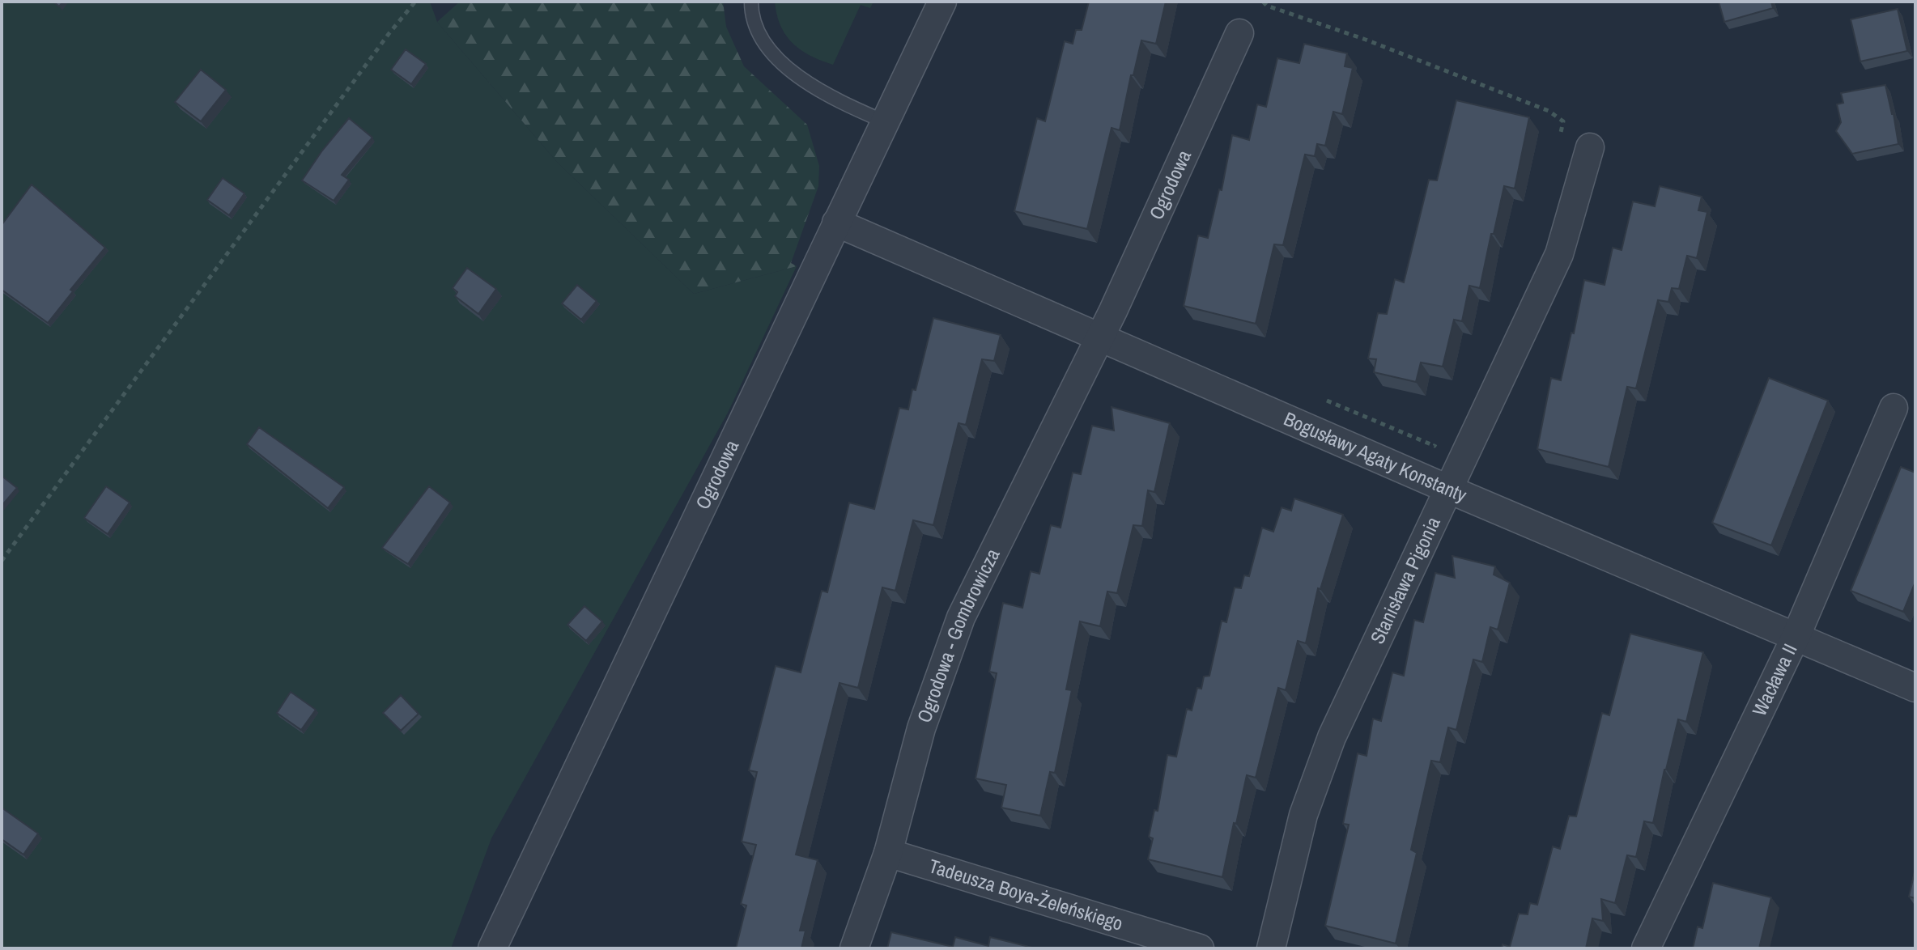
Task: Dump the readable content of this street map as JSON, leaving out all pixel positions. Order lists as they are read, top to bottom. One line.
{"streets":{"street":["Ogrodowa","Bogusławy Agaty Konstanty","Stanisława Pigonia","Ogrodowa - Gombrowicza","Wacława II","Tadeusza Boya-Żeleńskiego"]},"crossings":[["Ogrodowa","Bogusławy Agaty Konstanty"],["Ogrodowa","Ogrodowa - Gombrowicza"],["Bogusławy Agaty Konstanty","Stanisława Pigonia"],["Bogusławy Agaty Konstanty","Ogrodowa - Gombrowicza"],["Bogusławy Agaty Konstanty","Wacława II"],["Ogrodowa - Gombrowicza","Tadeusza Boya-Żeleńskiego"]]}
